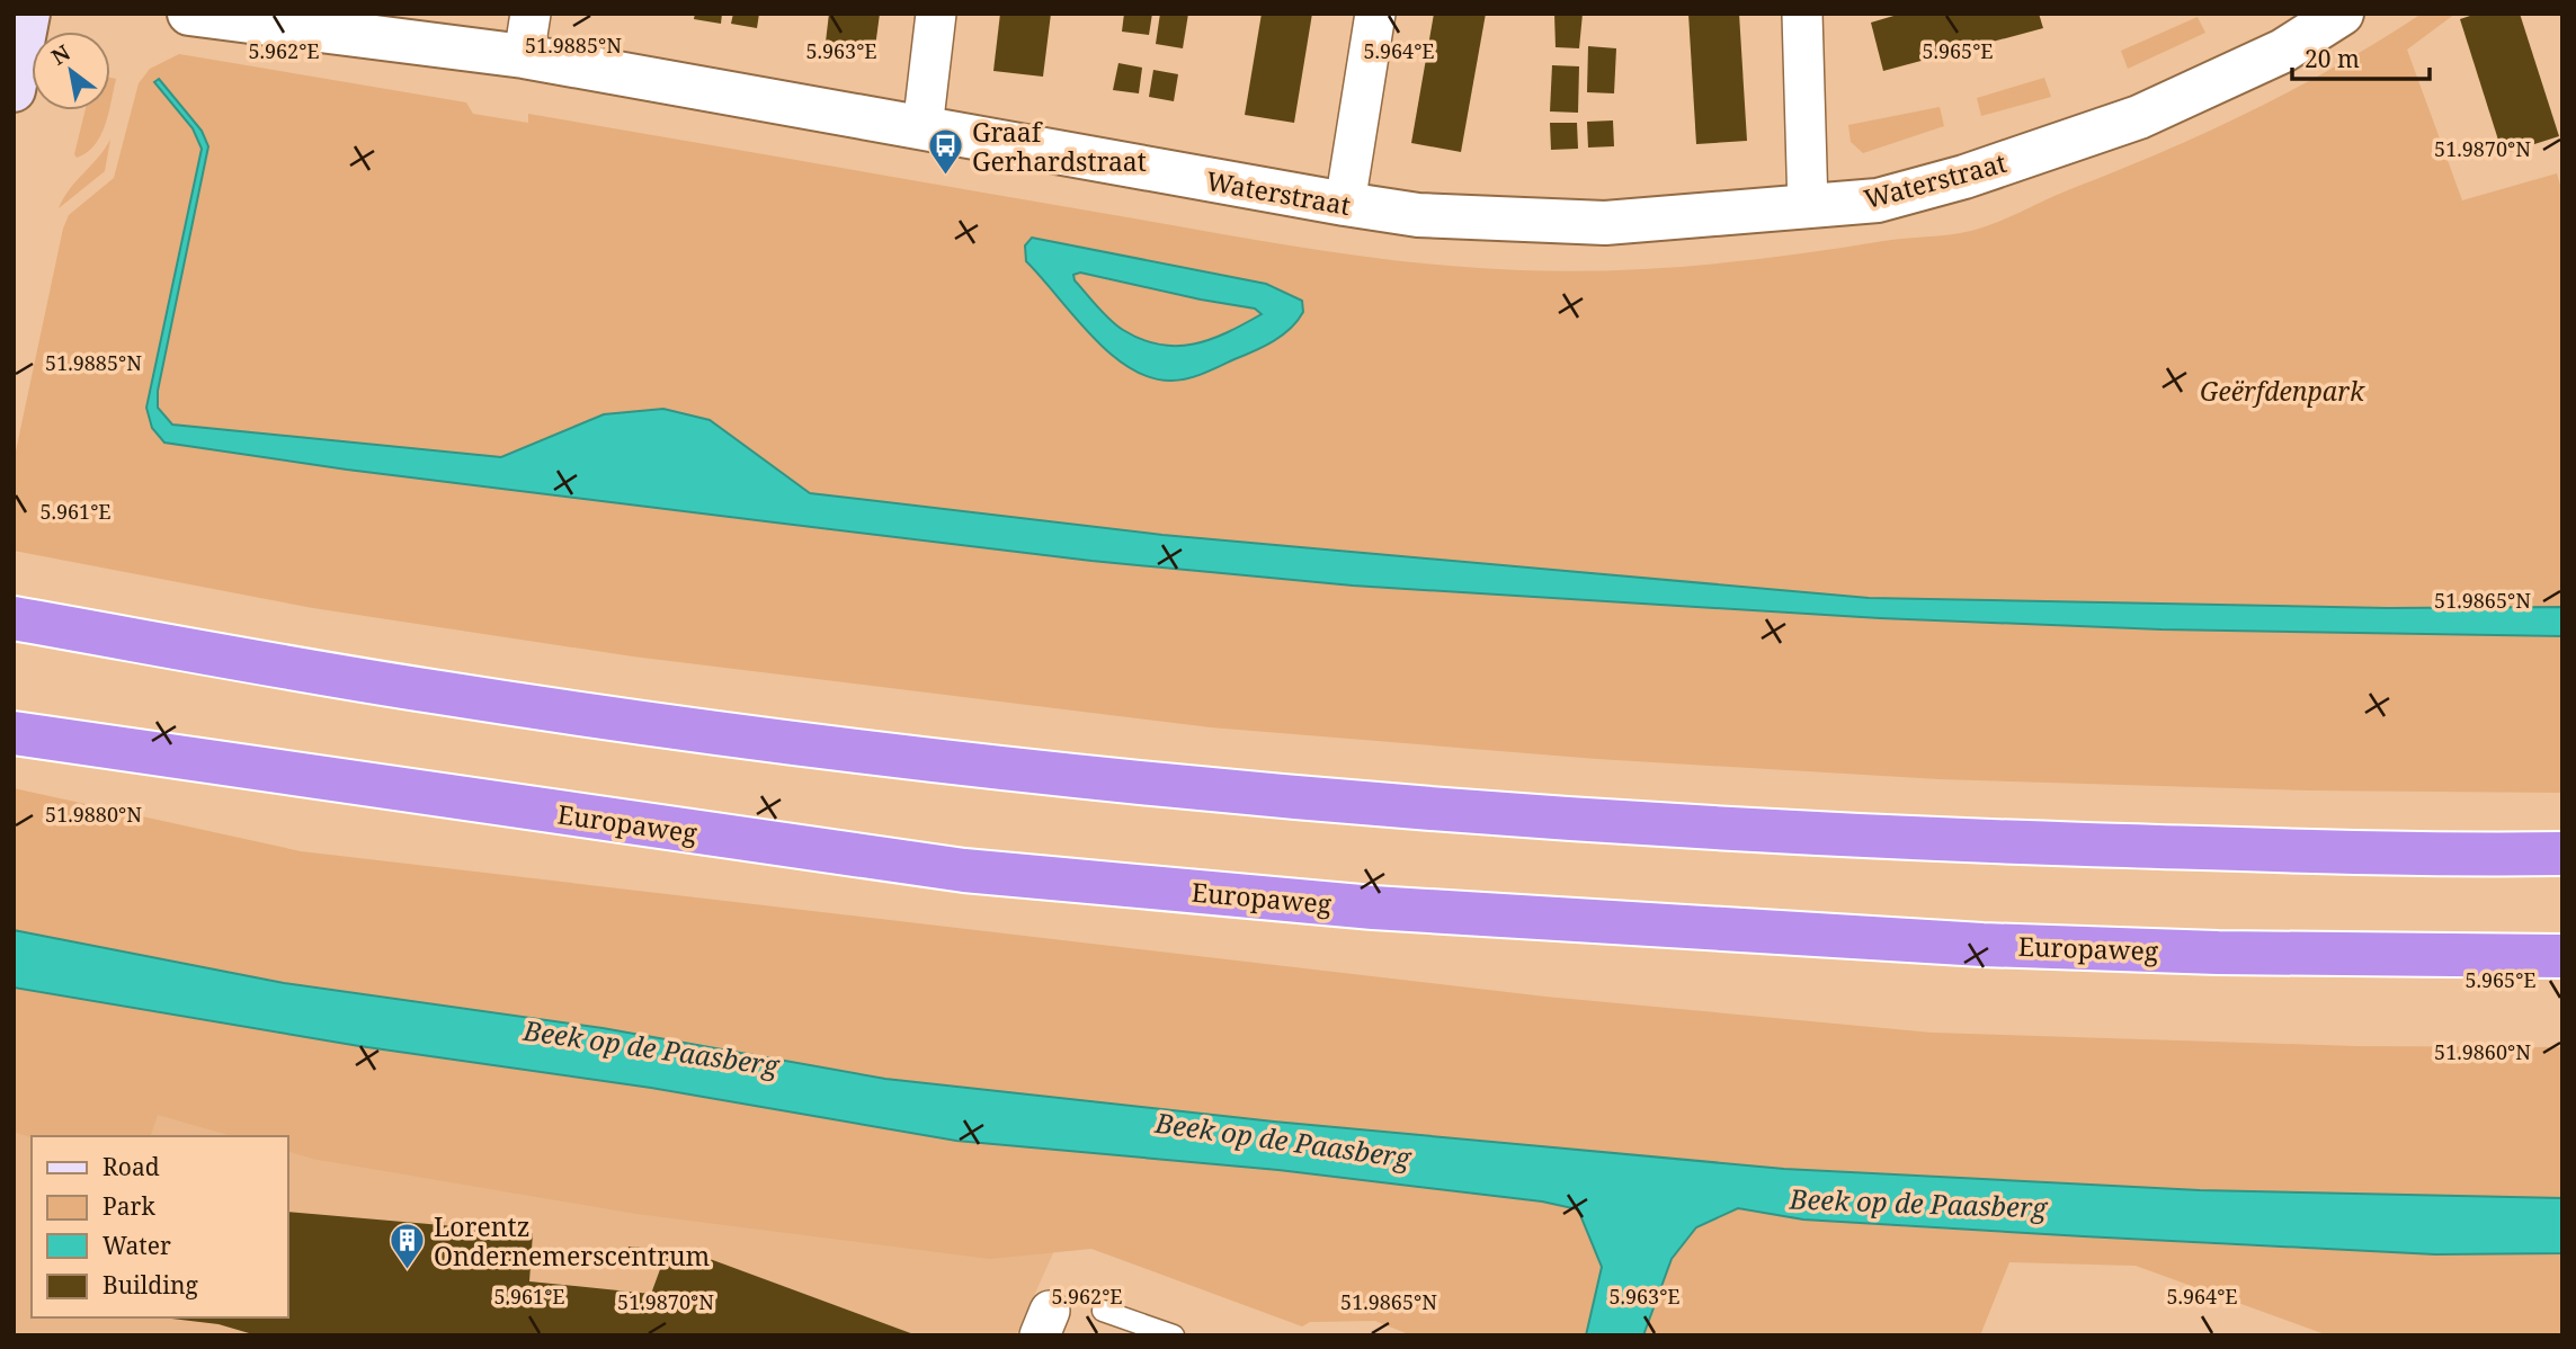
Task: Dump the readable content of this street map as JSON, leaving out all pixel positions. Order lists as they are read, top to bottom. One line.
{"streets":{"highway":["Europaweg"],"street":["Waterstraat"]},"water":["Beek op de Paasberg"],"parks":["Geërfdenpark"],"places":{"bus stop":["Graaf Gerhardstraat"],"building":["Lorentz Ondernemerscentrum"]},"legend":["Road","Park","Water","Building"],"scale_bar":"20 m","north":"top left","coordinates":["51.9885°N","5.962°E","5.963°E","5.964°E","5.965°E","51.9870°N","5.961°E","51.9865°N","51.9880°N","51.9860°N"]}
